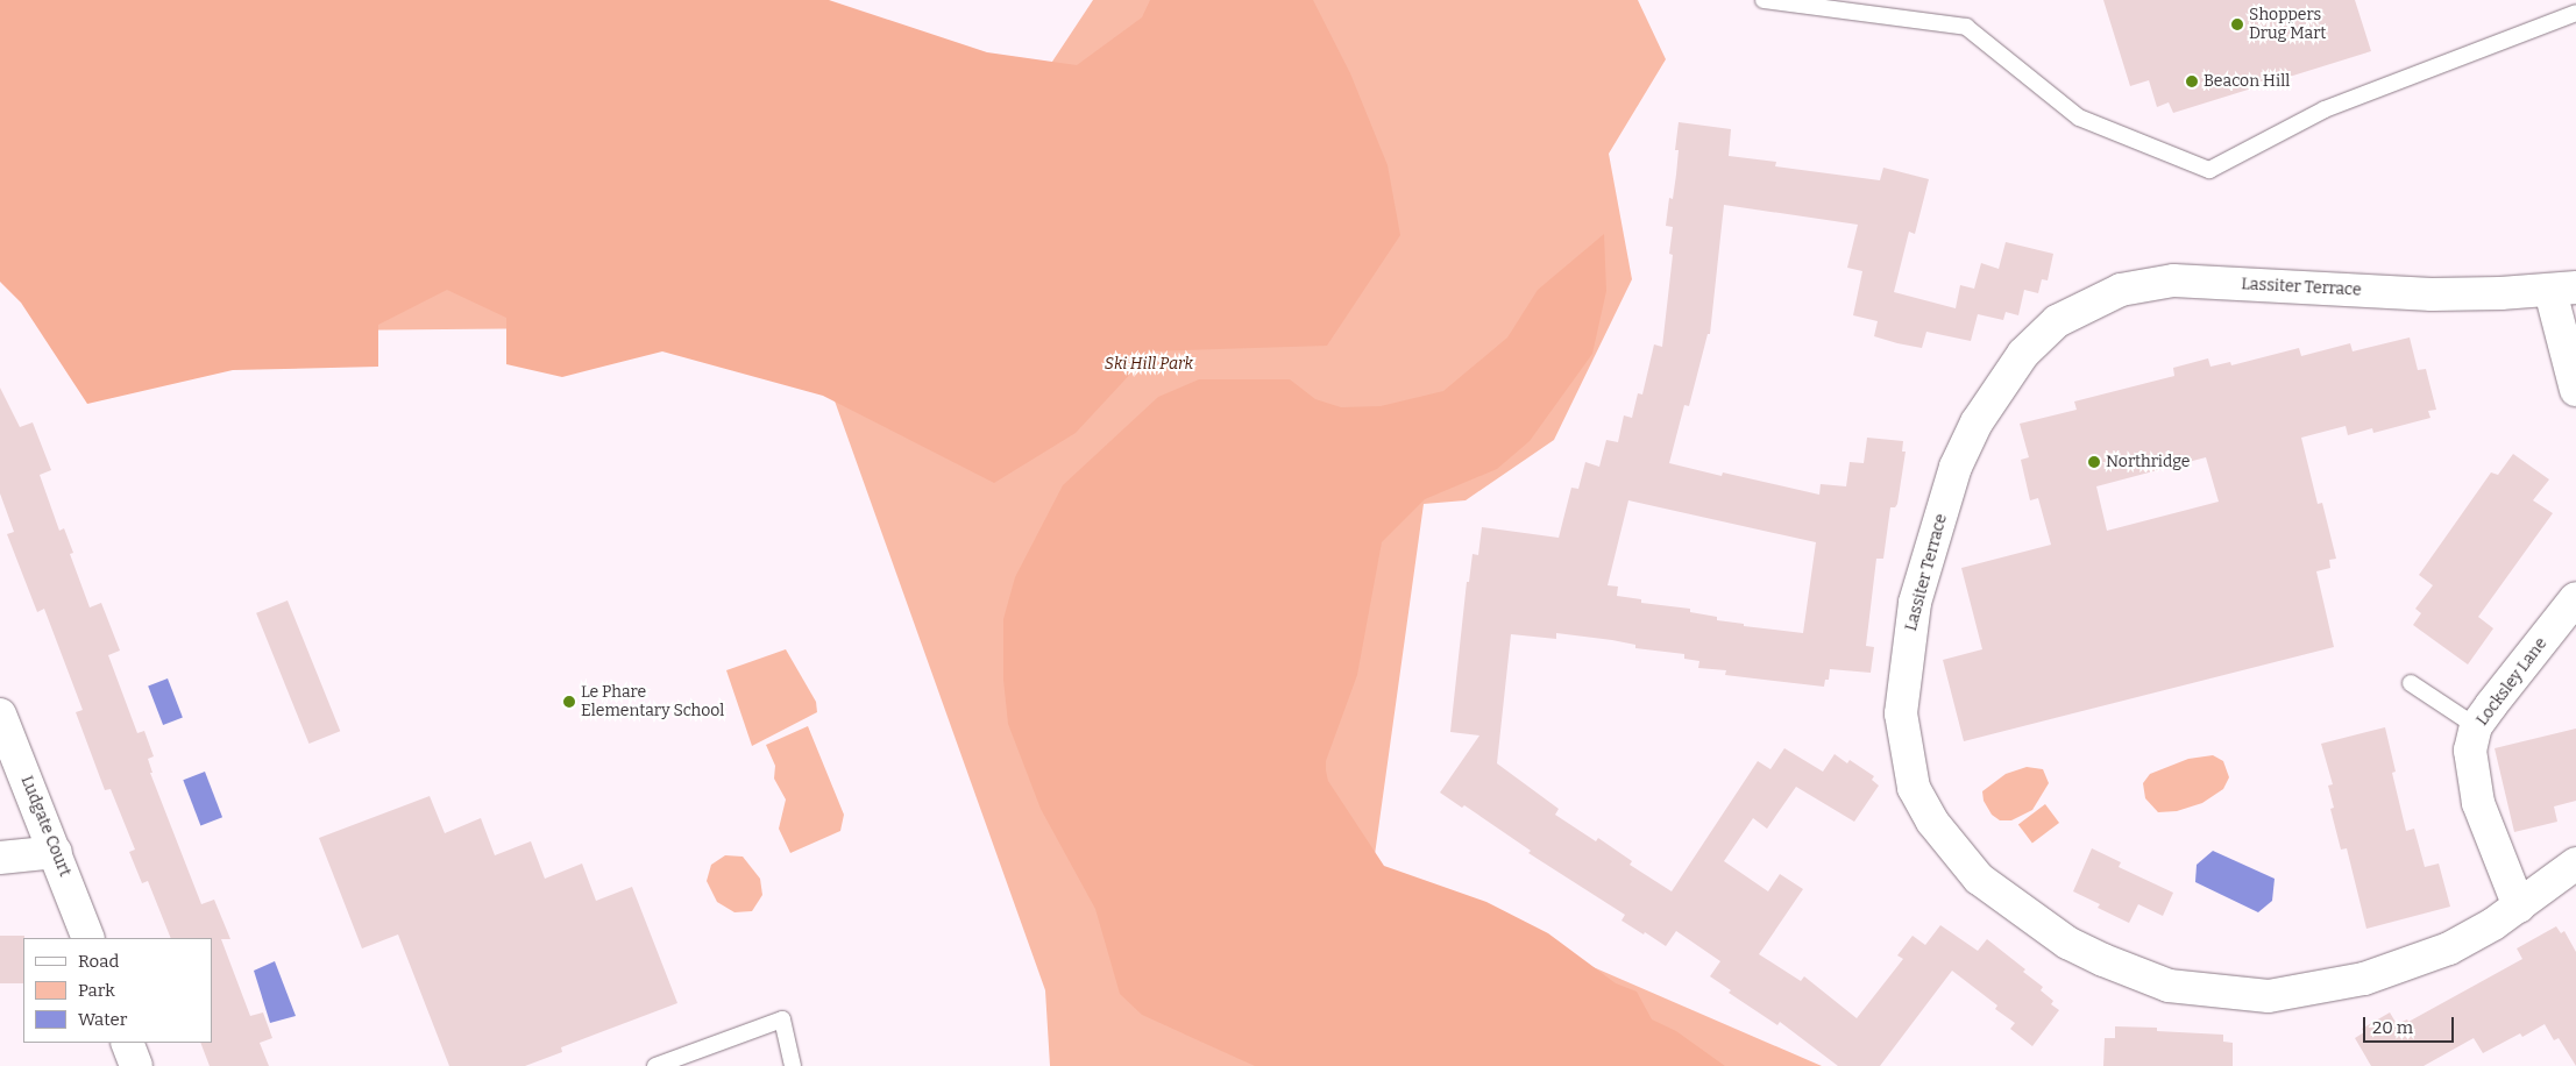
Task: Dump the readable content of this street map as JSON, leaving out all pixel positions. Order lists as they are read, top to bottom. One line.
{"streets":{"street":["Lassiter Terrace","Locksley Lane","Ludgate Court"]},"crossings":[["Lassiter Terrace","Locksley Lane"]],"parks":["Ski Hill Park"],"places":["Shoppers Drug Mart","Beacon Hill","Northridge","Le Phare Elementary School"],"legend":["Road","Park","Water"],"scale_bar":"20 m"}
